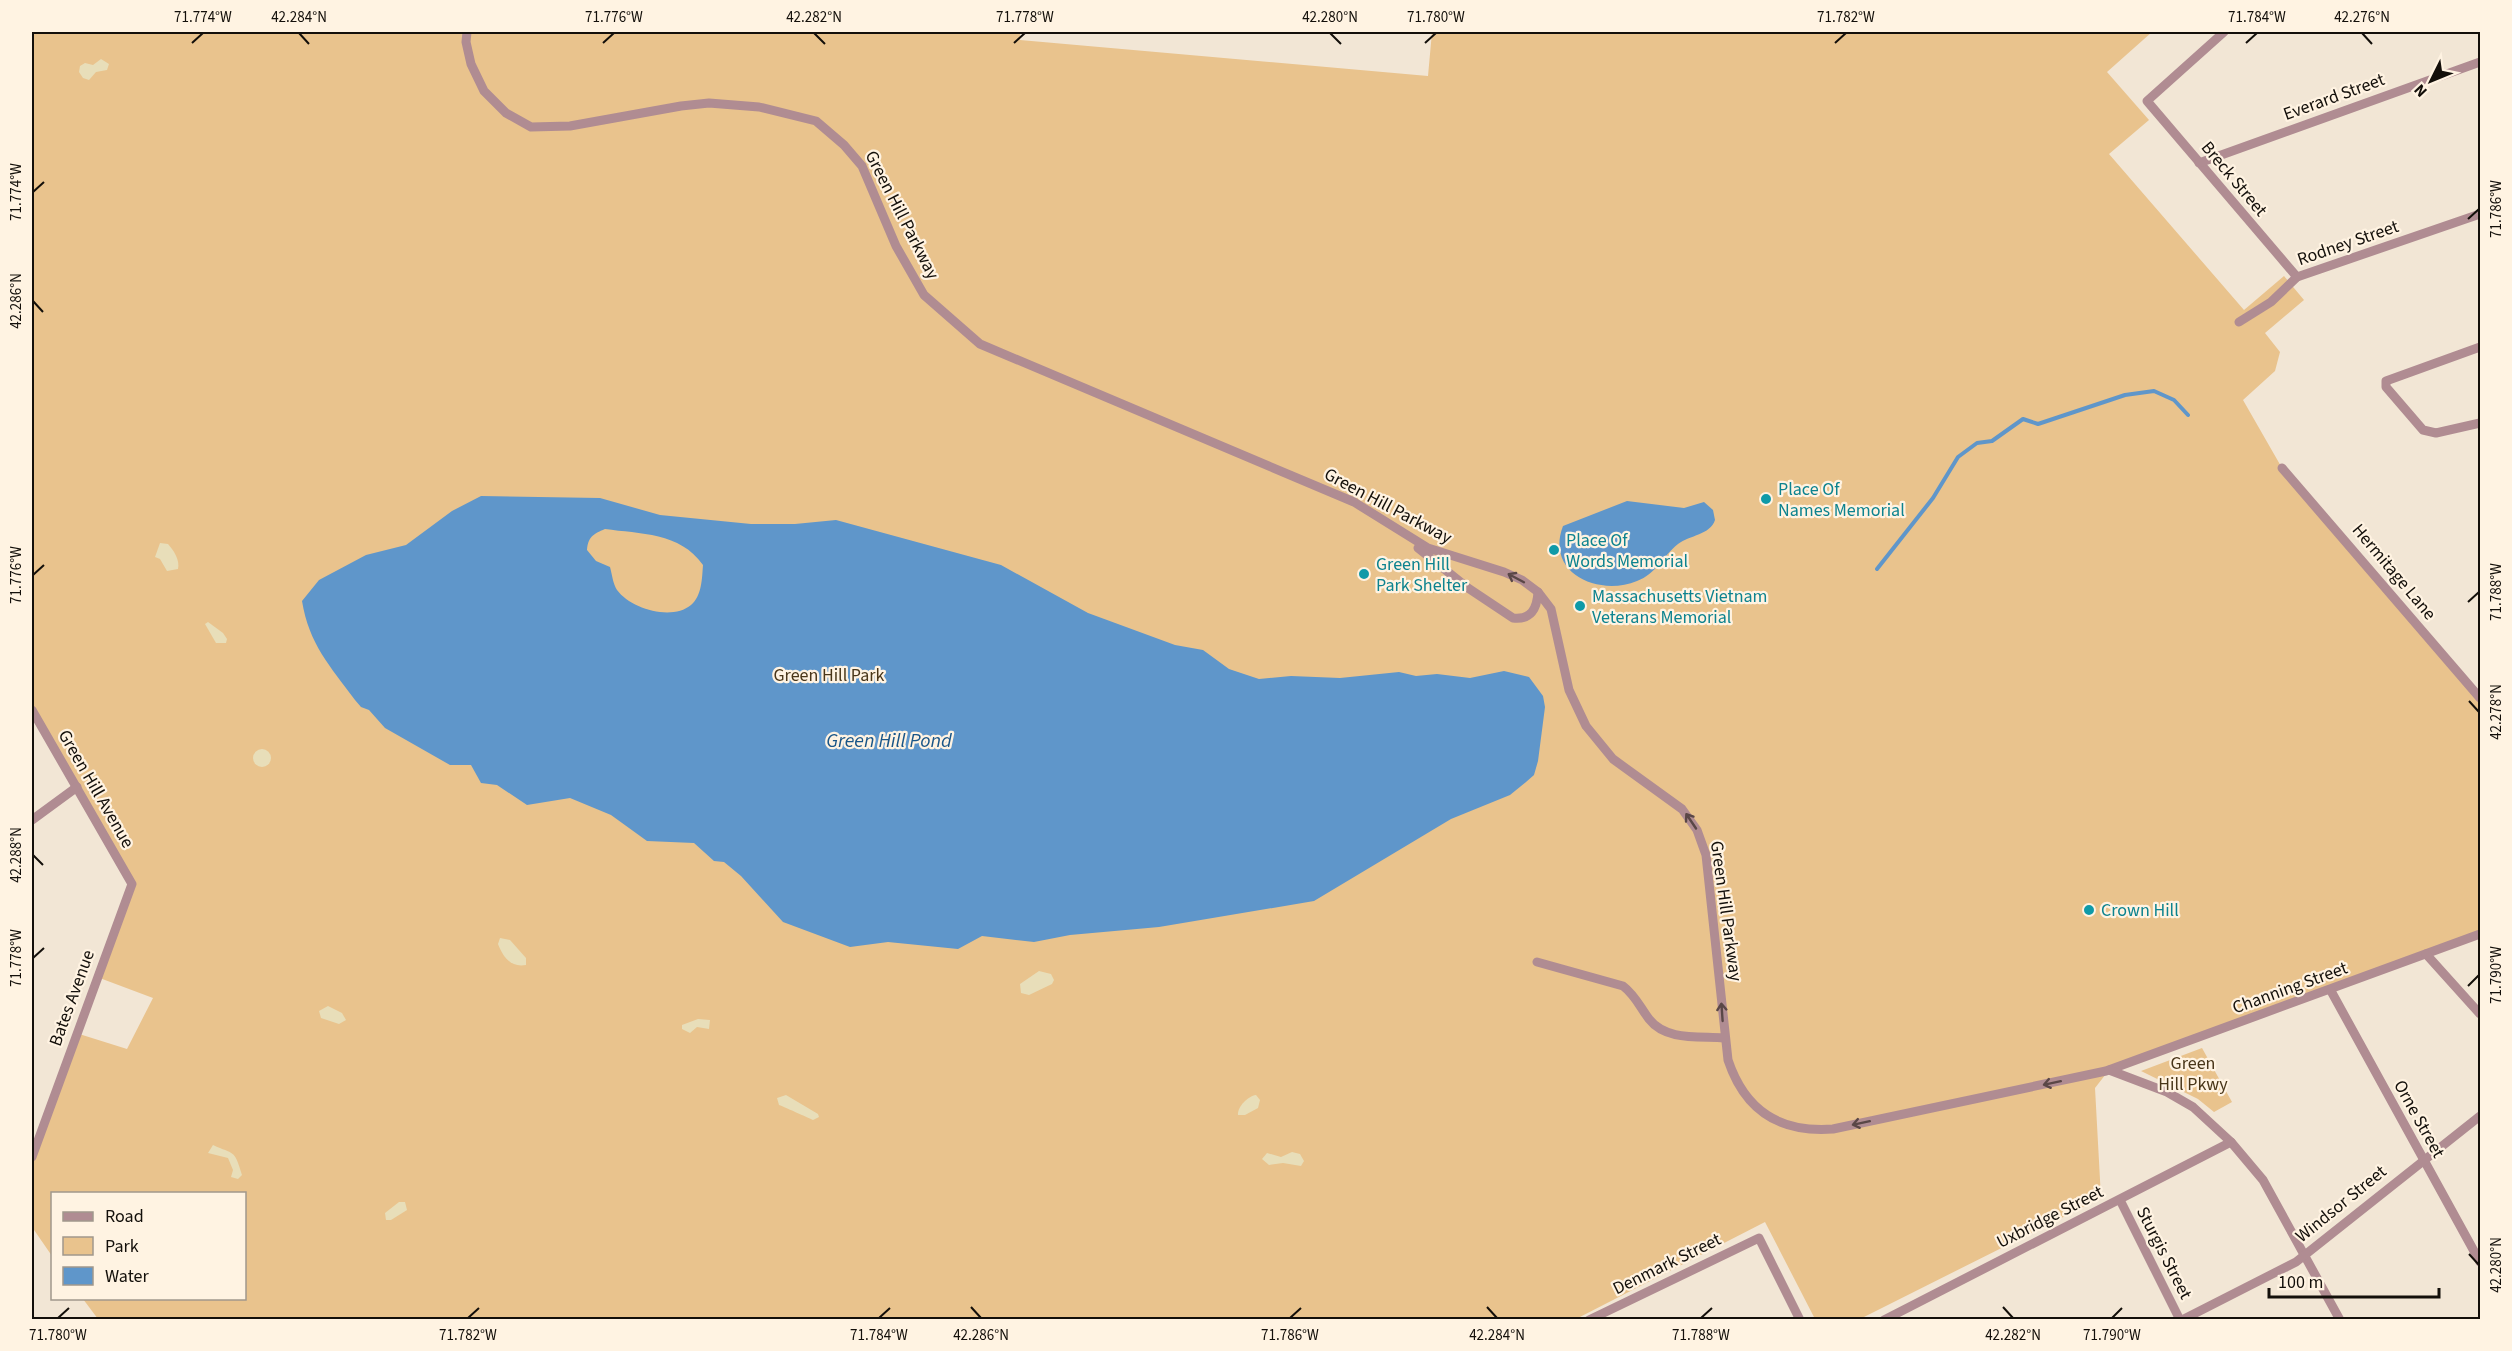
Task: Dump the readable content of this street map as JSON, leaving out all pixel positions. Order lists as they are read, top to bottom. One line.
{"streets":{"street":["Everard Street","Breck Street","Green Hill Parkway","Rodney Street","Hermitage Lane","Green Hill Avenue","Channing Street","Bates Avenue","Orne Street","Windsor Street","Uxbridge Street","Sturgis Street","Denmark Street"]},"crossings":[["Everard Street","Breck Street"],["Breck Street","Rodney Street"],["Green Hill Parkway","Channing Street"],["Green Hill Avenue","Bates Avenue"],["Channing Street","Orne Street"],["Orne Street","Windsor Street"],["Windsor Street","Sturgis Street"],["Uxbridge Street","Sturgis Street"]],"one_way":["Green Hill Parkway"],"water":["Green Hill Pond"],"parks":["Green Hill Park","Green Hill Pkwy"],"places":["Place Of Names Memorial","Place Of Words Memorial","Green Hill Park Shelter","Massachusetts Vietnam Veterans Memorial","Crown Hill"],"legend":["Road","Park","Water"],"scale_bar":"100 m","north":"bottom left","coordinates":["71.774°W","42.284°N","71.776°W","42.282°N","71.778°W","42.280°N","71.780°W","71.782°W","71.784°W","42.276°N","71.786°W","42.286°N","71.788°W","42.278°N","42.288°N","71.790°W"]}
